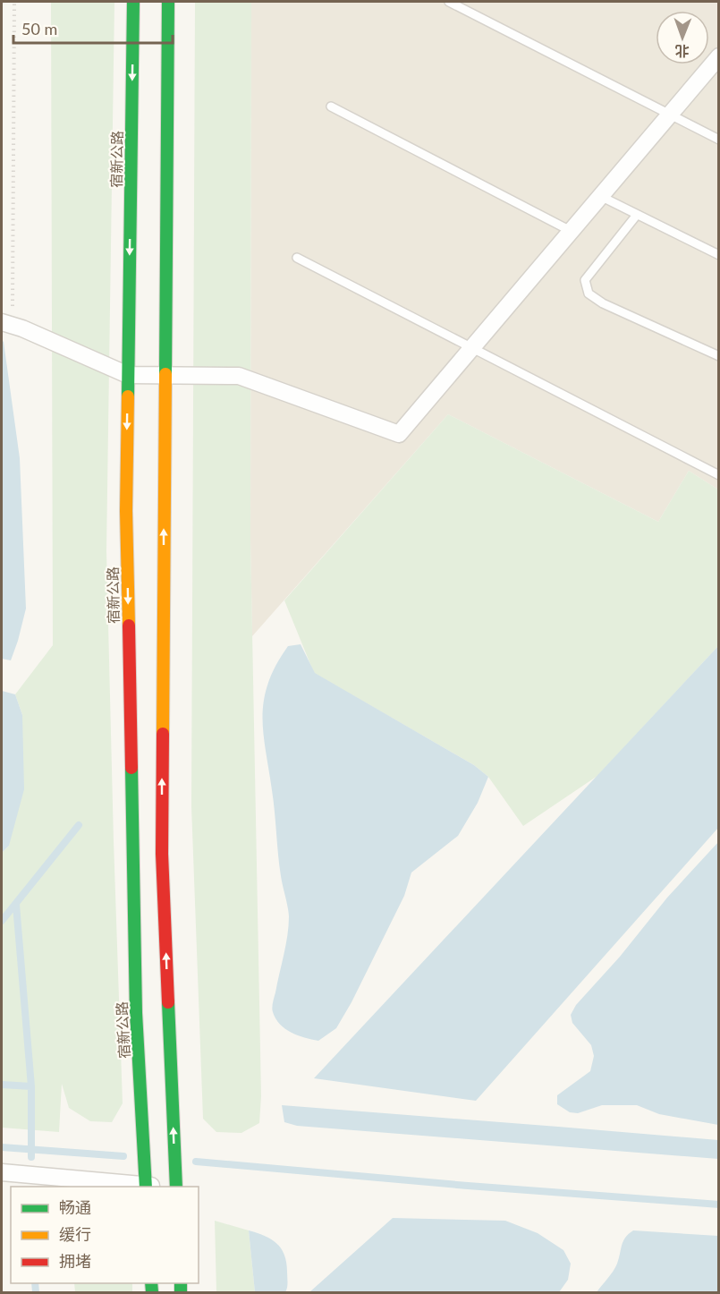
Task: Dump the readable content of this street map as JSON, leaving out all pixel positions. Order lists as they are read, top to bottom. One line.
{"streets":{"highway":["宿新公路"]},"legend":["畅通","缓行","拥堵"],"scale_bar":"50 m","north":"bottom"}
